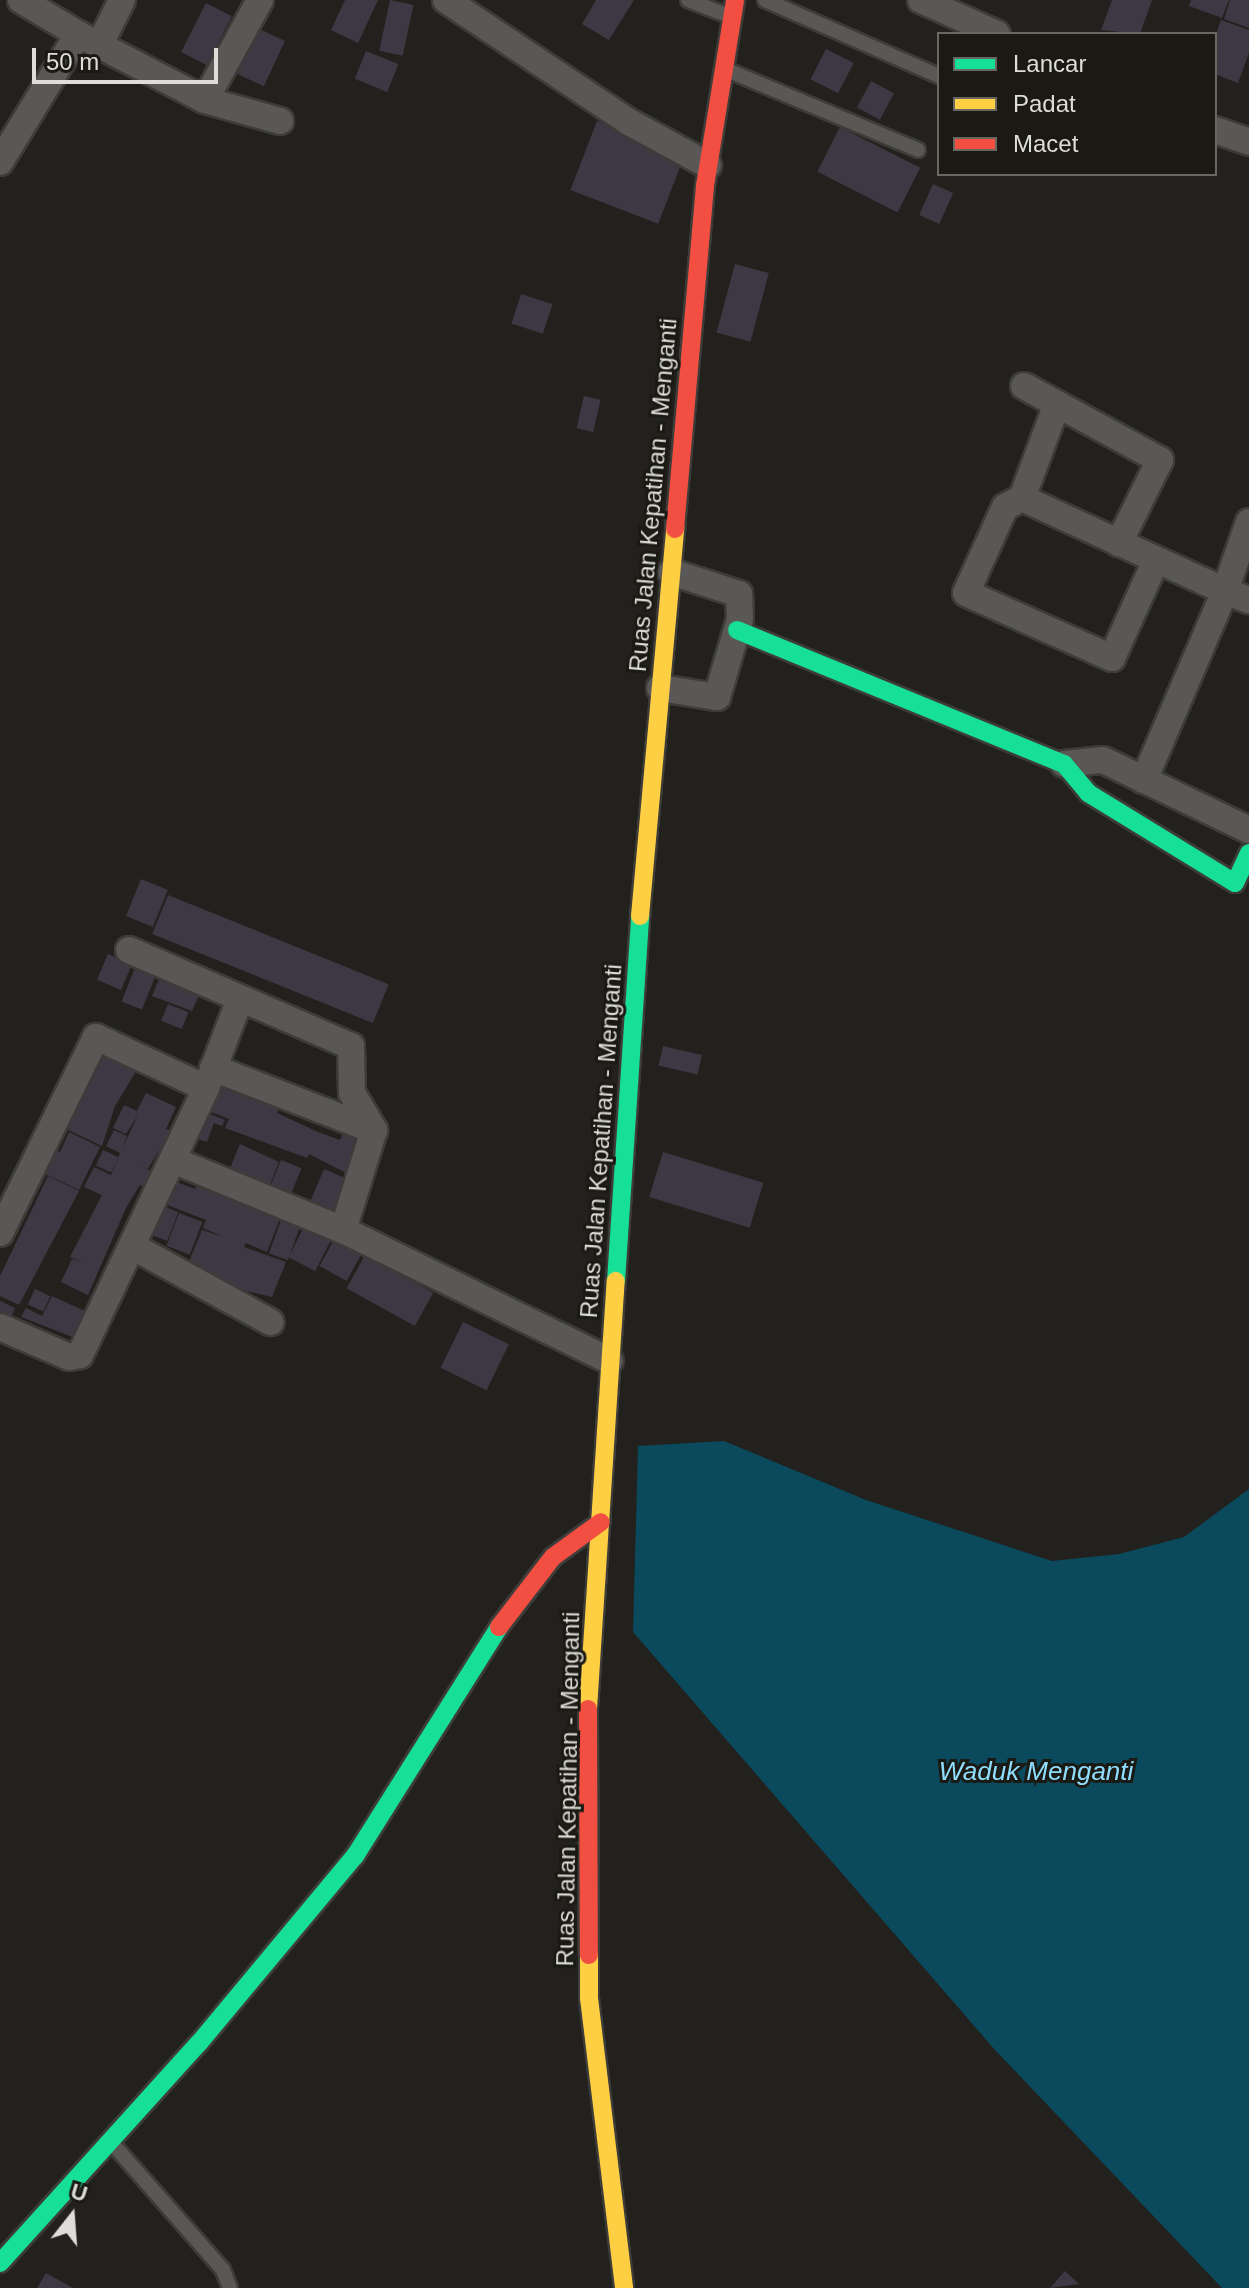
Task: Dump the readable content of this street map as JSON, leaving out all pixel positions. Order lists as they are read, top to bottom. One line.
{"streets":{"main road":["Ruas Jalan Kepatihan - Menganti"]},"water":["Waduk Menganti"],"legend":["Lancar","Padat","Macet"],"scale_bar":"50 m","north":"top"}
